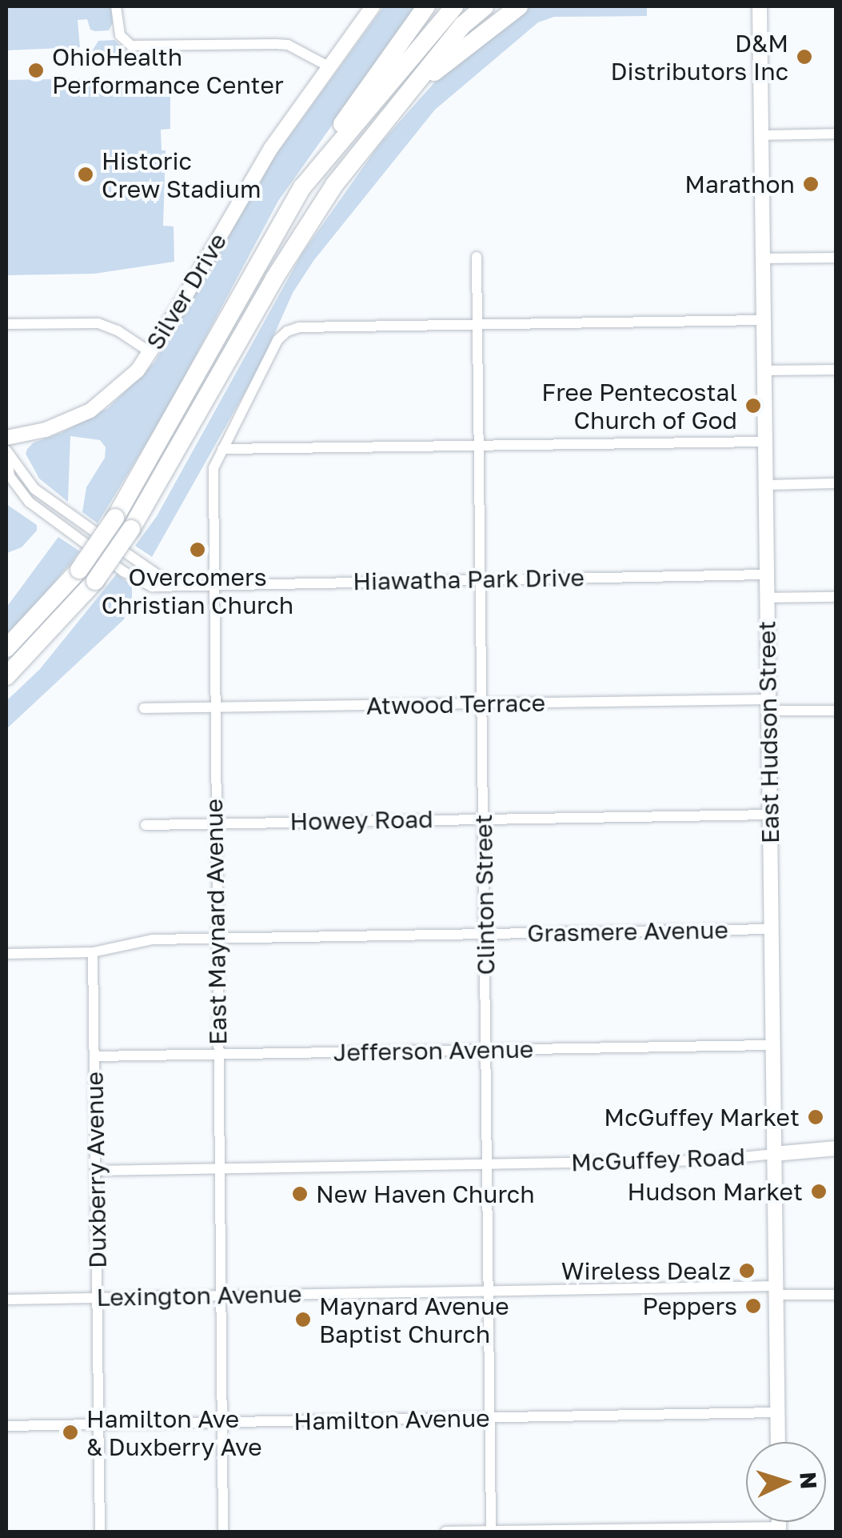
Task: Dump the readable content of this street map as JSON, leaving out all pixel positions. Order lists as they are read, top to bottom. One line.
{"streets":{"main road":["Silver Drive","East Hudson Street","McGuffey Road"],"street":["Hiawatha Park Drive","Atwood Terrace","Howey Road","Clinton Street","East Maynard Avenue","Grasmere Avenue","Jefferson Avenue","Duxberry Avenue","Lexington Avenue","Hamilton Avenue"]},"crossings":[["Hiawatha Park Drive","East Hudson Street"],["Hiawatha Park Drive","Clinton Street"],["Hiawatha Park Drive","East Maynard Avenue"],["Atwood Terrace","East Hudson Street"],["Atwood Terrace","Clinton Street"],["Atwood Terrace","East Maynard Avenue"],["East Hudson Street","Howey Road"],["East Hudson Street","Grasmere Avenue"],["East Hudson Street","Jefferson Avenue"],["East Hudson Street","McGuffey Road"],["East Hudson Street","Lexington Avenue"],["East Hudson Street","Hamilton Avenue"],["Howey Road","Clinton Street"],["Howey Road","East Maynard Avenue"],["Clinton Street","East Maynard Avenue"],["Clinton Street","Grasmere Avenue"],["Clinton Street","Jefferson Avenue"],["Clinton Street","McGuffey Road"],["Clinton Street","Lexington Avenue"],["Clinton Street","Hamilton Avenue"],["East Maynard Avenue","Grasmere Avenue"],["East Maynard Avenue","Jefferson Avenue"],["East Maynard Avenue","McGuffey Road"],["East Maynard Avenue","Lexington Avenue"],["East Maynard Avenue","Hamilton Avenue"],["Grasmere Avenue","Duxberry Avenue"],["Jefferson Avenue","Duxberry Avenue"],["McGuffey Road","Duxberry Avenue"],["Duxberry Avenue","Lexington Avenue"],["Duxberry Avenue","Hamilton Avenue"]],"places":["D&M Distributors Inc","OhioHealth Performance Center","Historic Crew Stadium","Marathon","Free Pentecostal Church of God","Overcomers Christian Church","McGuffey Market","Hudson Market","New Haven Church","Wireless Dealz","Peppers","Maynard Avenue Baptist Church","Hamilton Ave & Duxberry Ave"],"north":"right"}
